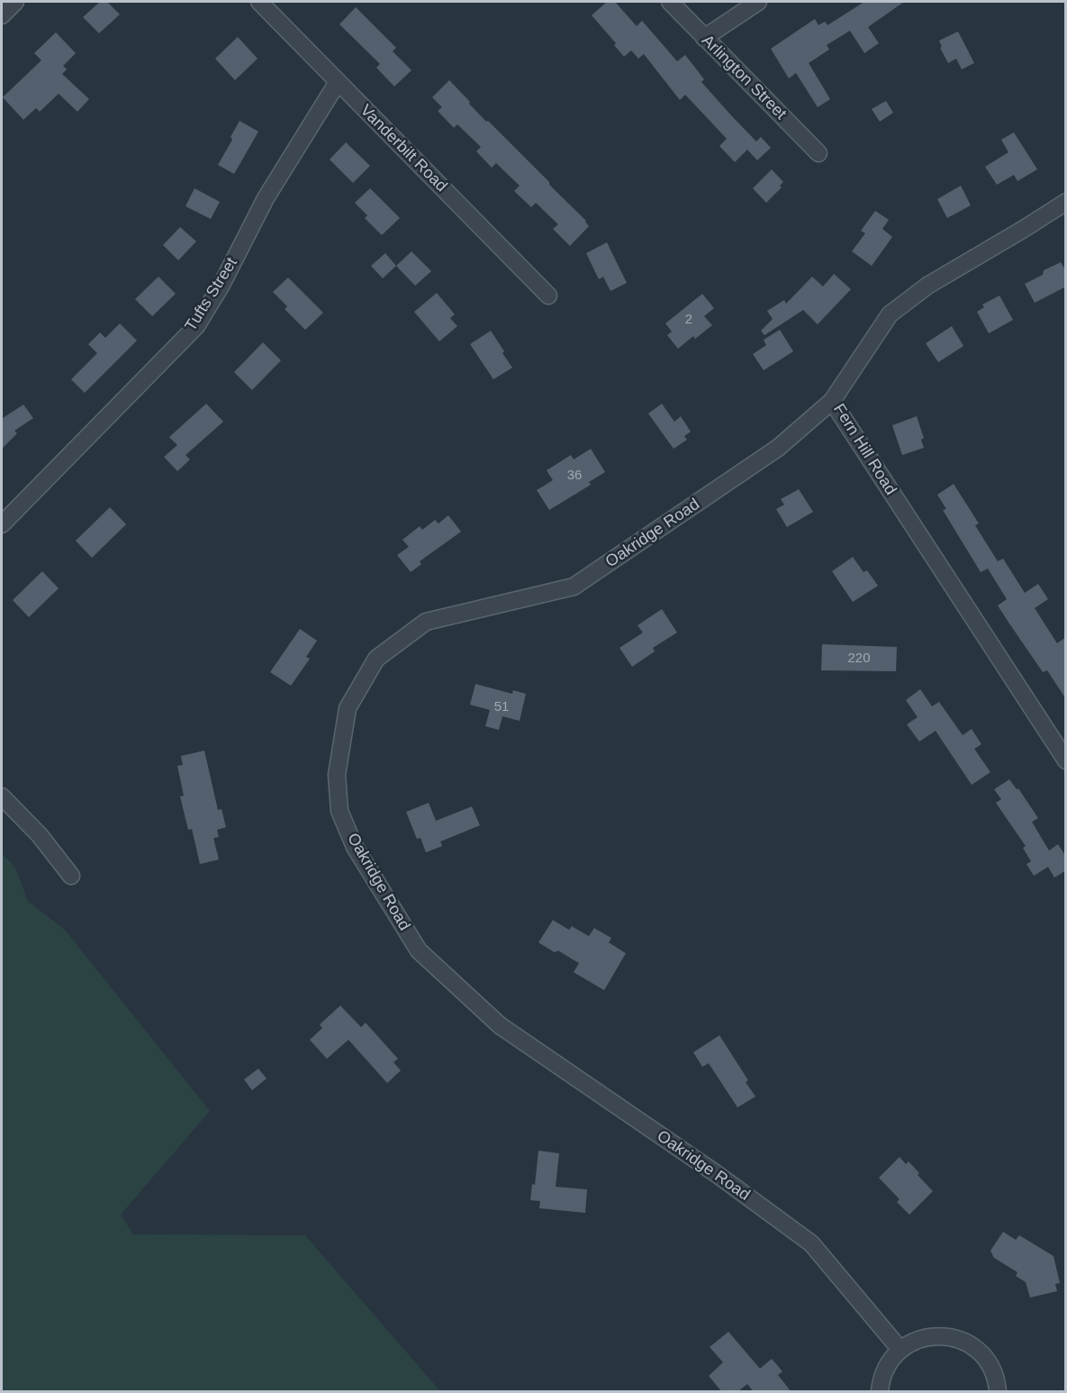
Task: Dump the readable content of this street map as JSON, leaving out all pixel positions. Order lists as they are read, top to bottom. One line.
{"streets":{"street":["Arlington Street","Vanderbilt Road","Tufts Street","Fern Hill Road","Oakridge Road"]},"crossings":[["Vanderbilt Road","Tufts Street"],["Fern Hill Road","Oakridge Road"]],"house_numbers":["2","36","220","51"]}
